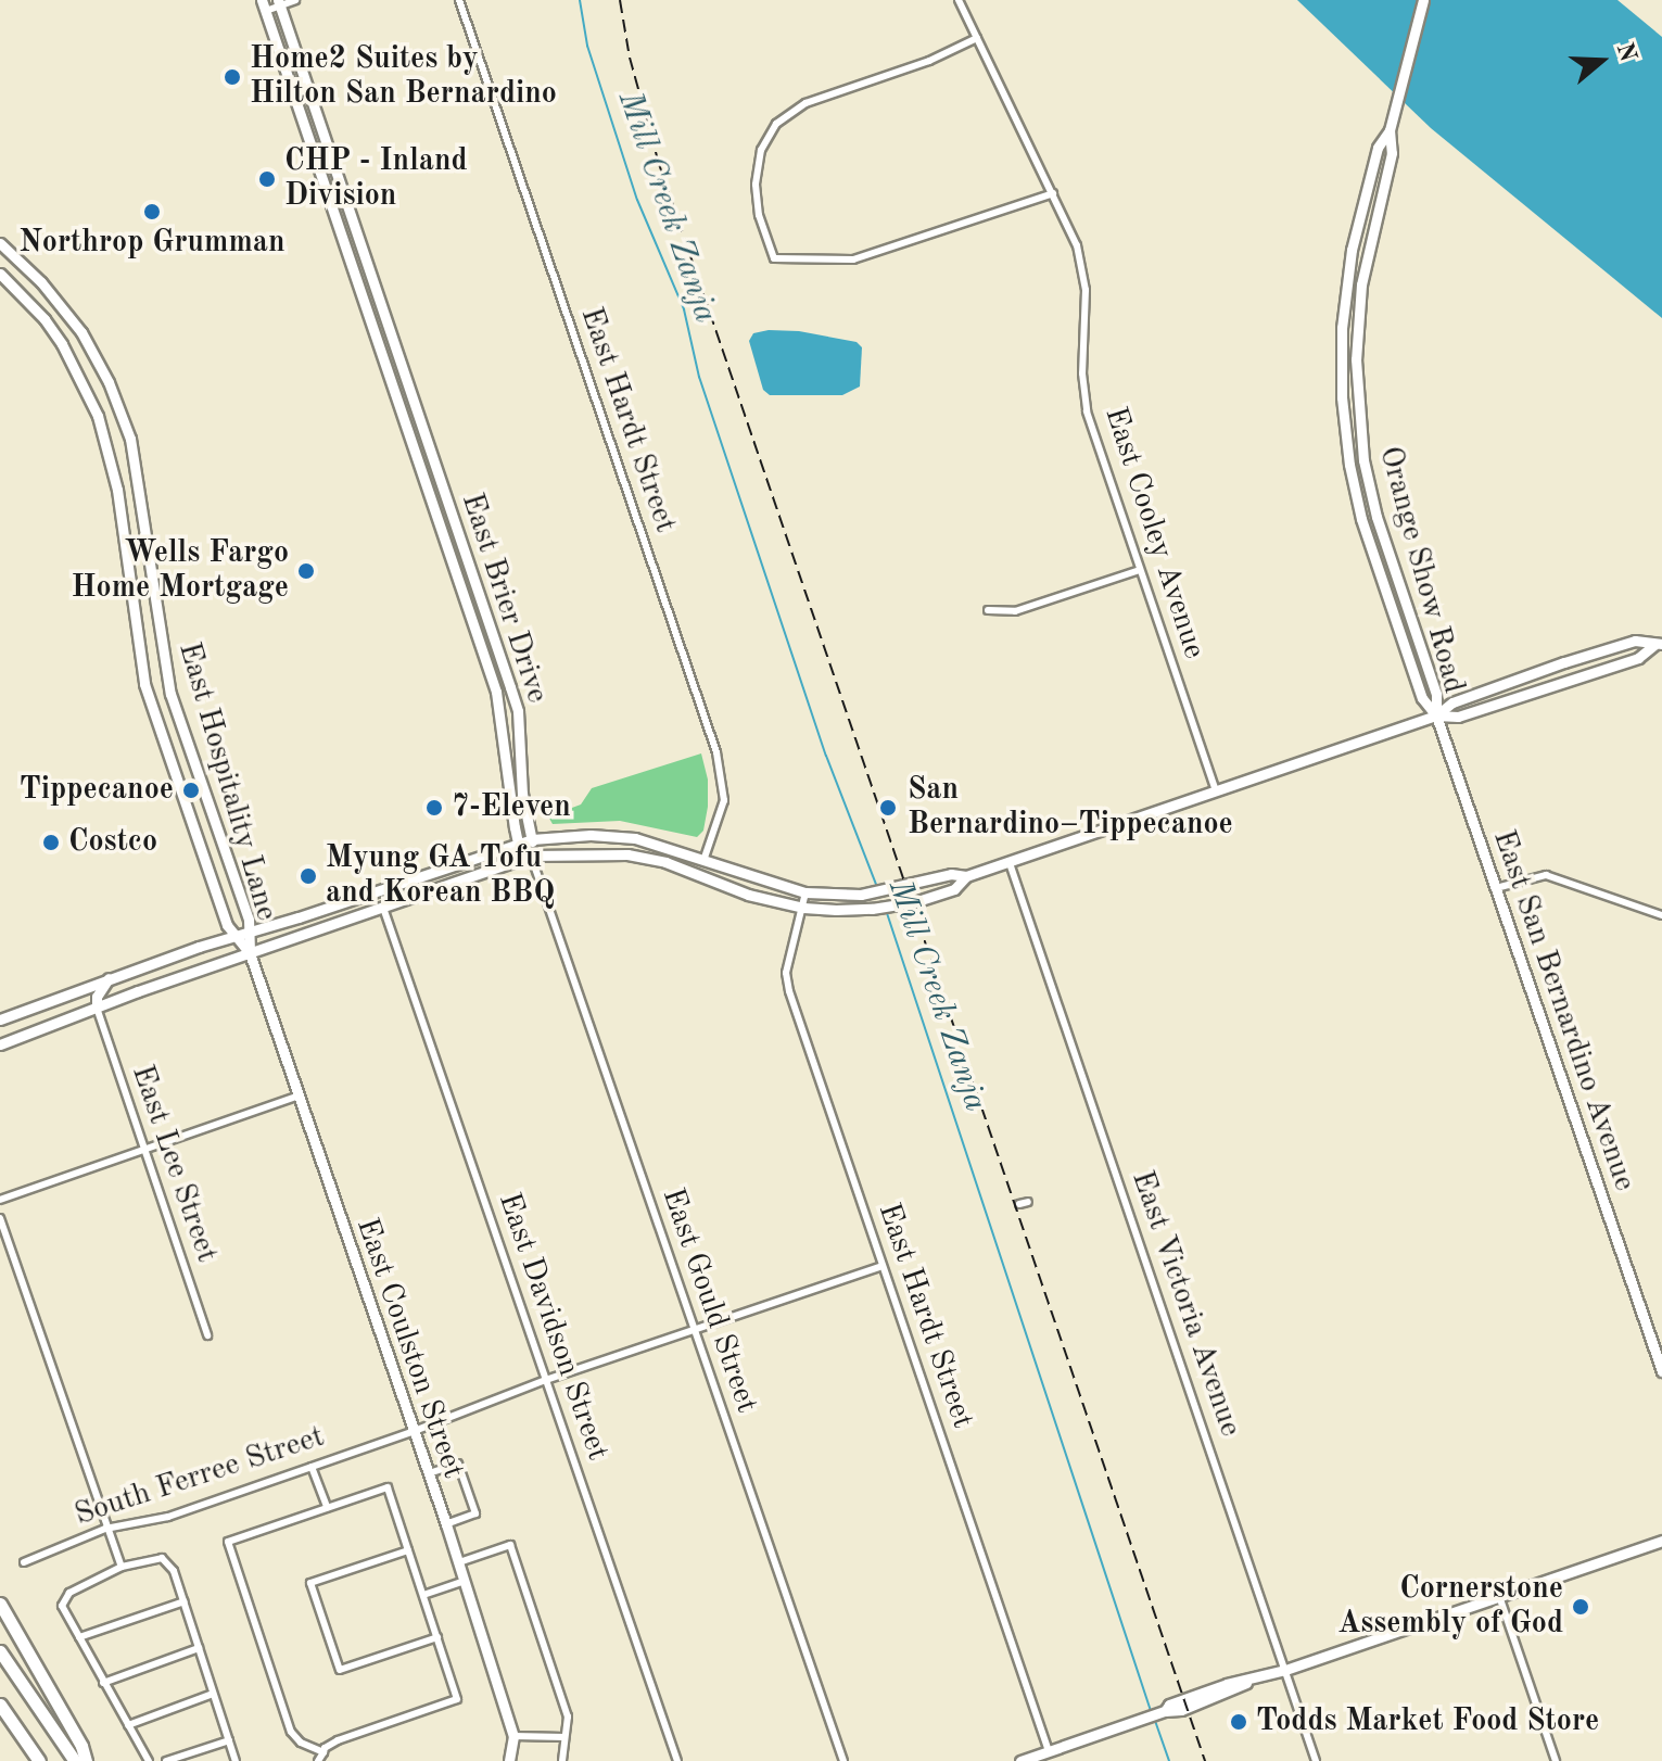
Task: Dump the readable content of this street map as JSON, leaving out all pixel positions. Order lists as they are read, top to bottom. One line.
{"streets":{"main road":["Orange Show Road","East Brier Drive","East Hospitality Lane","East San Bernardino Avenue","East Coulston Street"],"street":["East Hardt Street","East Cooley Avenue","East Lee Street","East Gould Street","East Victoria Avenue","East Davidson Street","South Ferree Street"]},"crossings":[["East Hardt Street","South Ferree Street"],["Orange Show Road","East San Bernardino Avenue"],["East Brier Drive","East Gould Street"],["East Hospitality Lane","East Coulston Street"],["East Gould Street","South Ferree Street"],["East Davidson Street","South Ferree Street"],["East Coulston Street","South Ferree Street"]],"water":["Mill Creek Zanja"],"places":["Home2 Suites by Hilton San Bernardino","CHP - Inland Division","Northrop Grumman","Wells Fargo Home Mortgage","Tippecanoe","7-Eleven","San Bernardino–Tippecanoe","Costco","Myung GA Tofu and Korean BBQ","Cornerstone Assembly of God","Todds Market Food Store"],"north":"right"}
